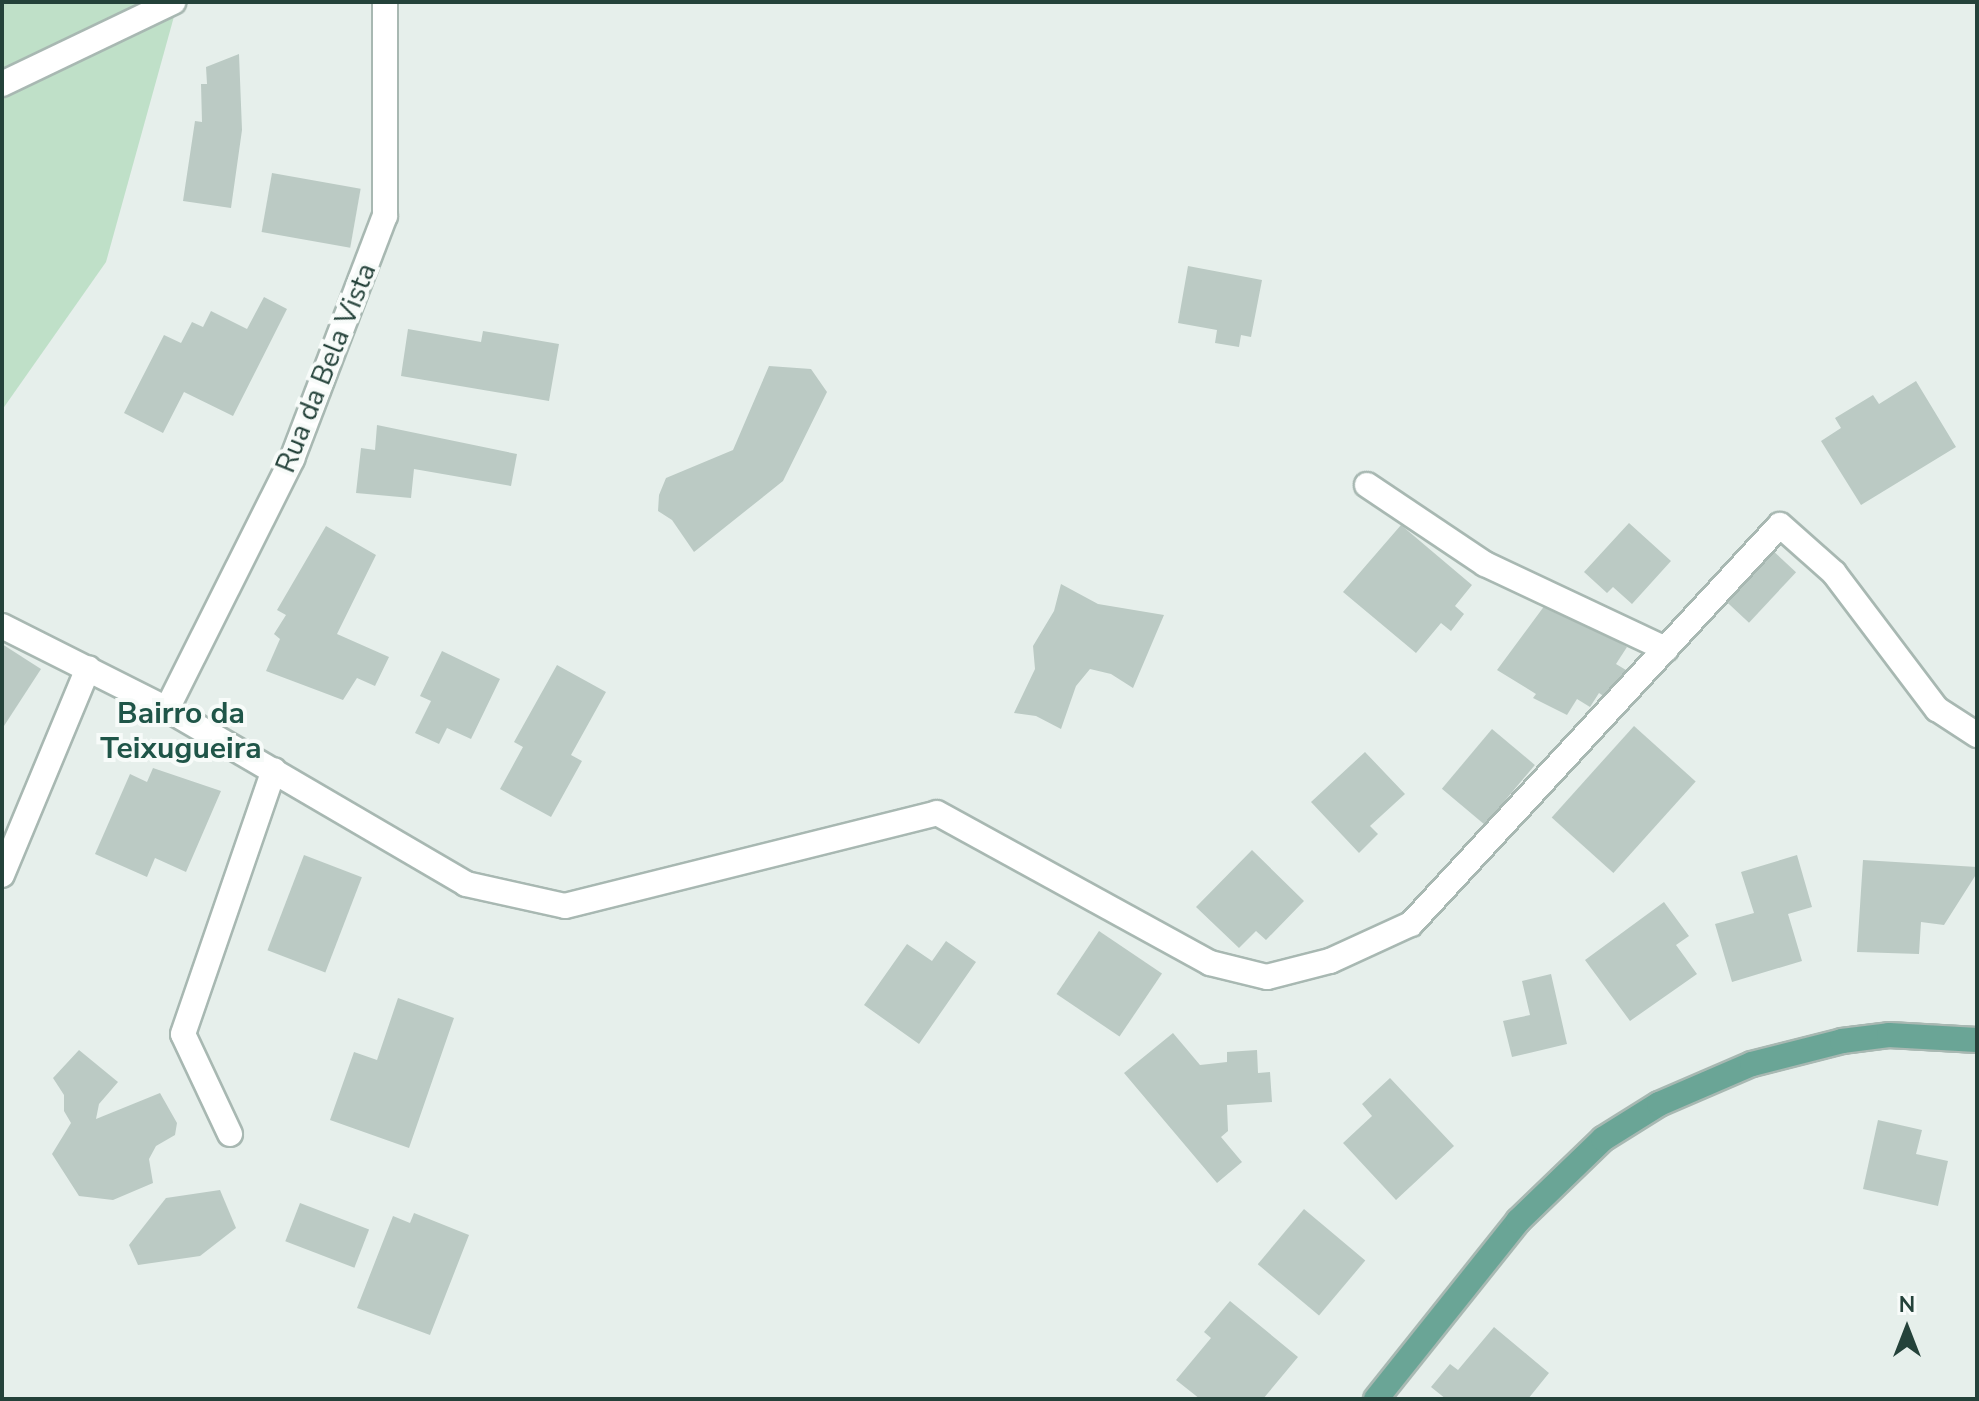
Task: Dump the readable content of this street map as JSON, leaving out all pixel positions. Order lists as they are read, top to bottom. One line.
{"streets":{"street":["Rua da Bela Vista"]},"districts":["Bairro da Teixugueira"],"north":"top"}
